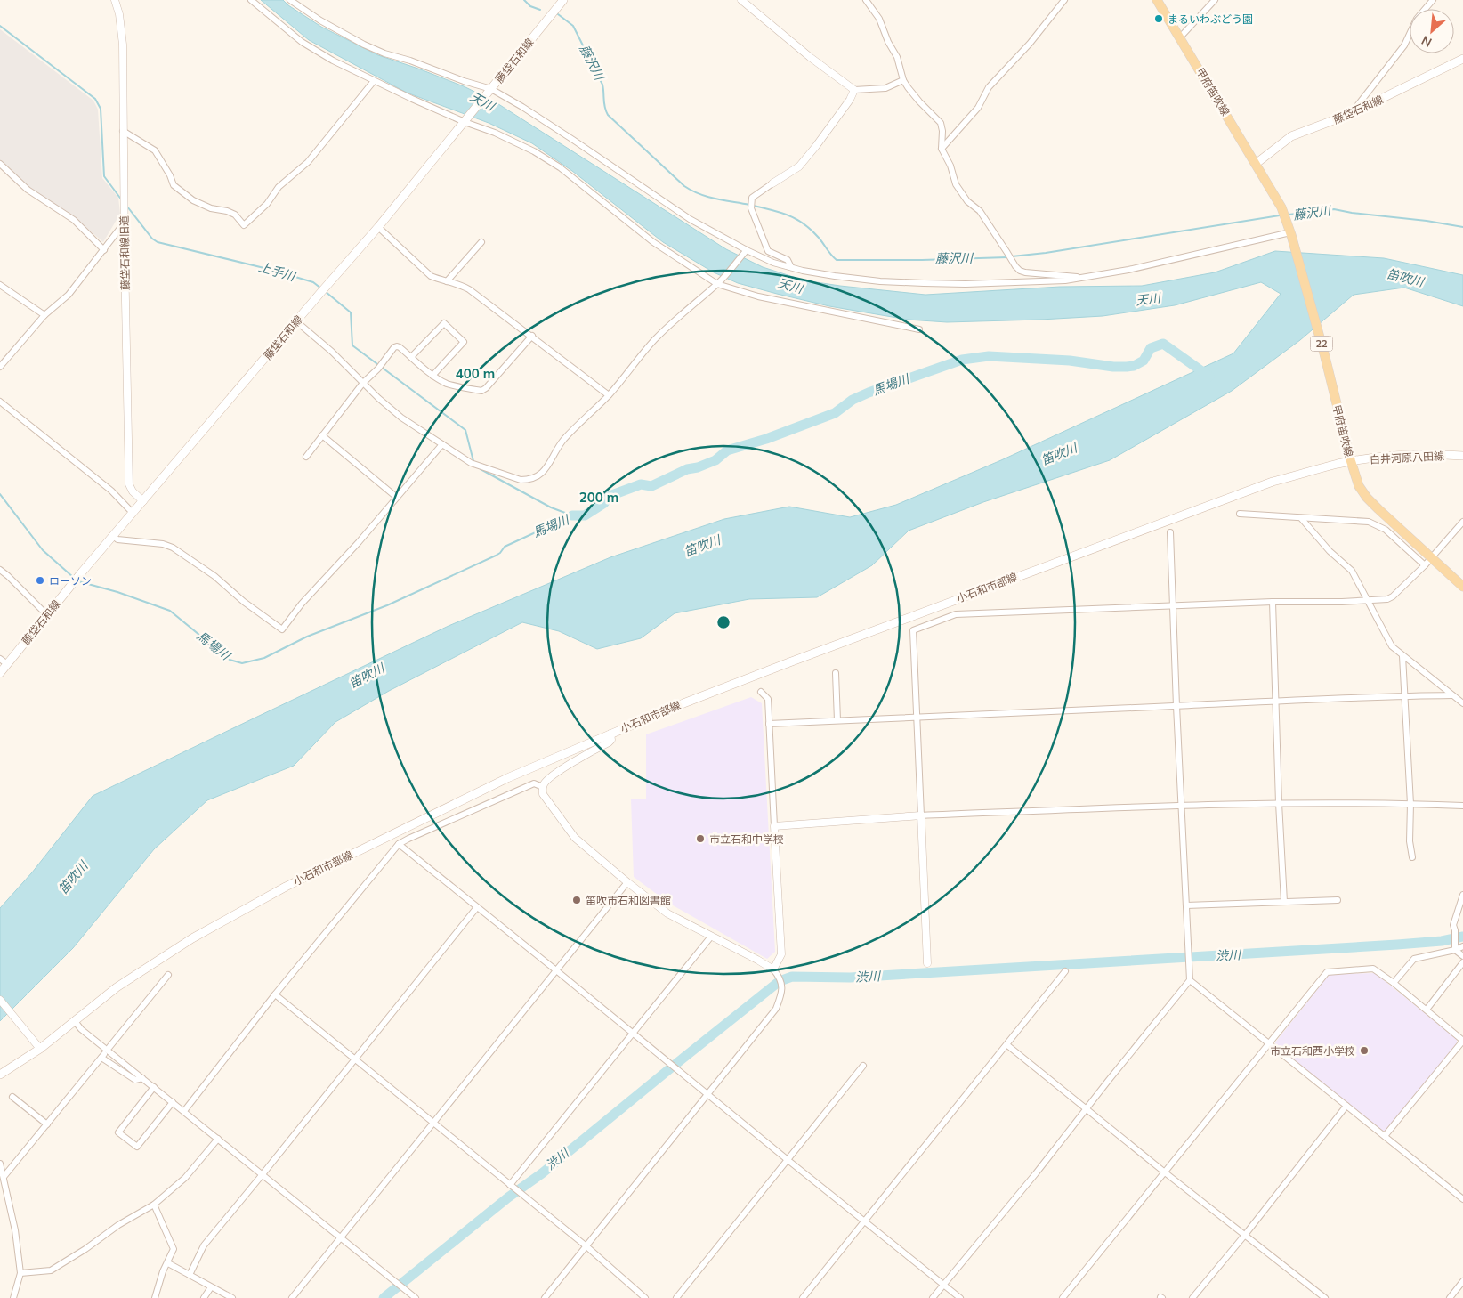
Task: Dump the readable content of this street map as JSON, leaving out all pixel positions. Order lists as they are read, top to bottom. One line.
{"streets":{"main road":["藤垈石和線","甲府笛吹線","22","白井河原八田線","小石和市部線"],"street":["藤垈石和線旧道"]},"crossings":[["藤垈石和線","甲府笛吹線"],["藤垈石和線","藤垈石和線旧道"],["甲府笛吹線","白井河原八田線"],["甲府笛吹線","小石和市部線"],["白井河原八田線","小石和市部線"]],"water":["藤沢川","天川","上手川","笛吹川","馬場川","渋川"],"places":["まるいわぶどう園","ローソン","市立石和中学校","笛吹市石和図書館","市立石和西小学校"],"north":"bottom left","rings":["400 m","200 m"]}
